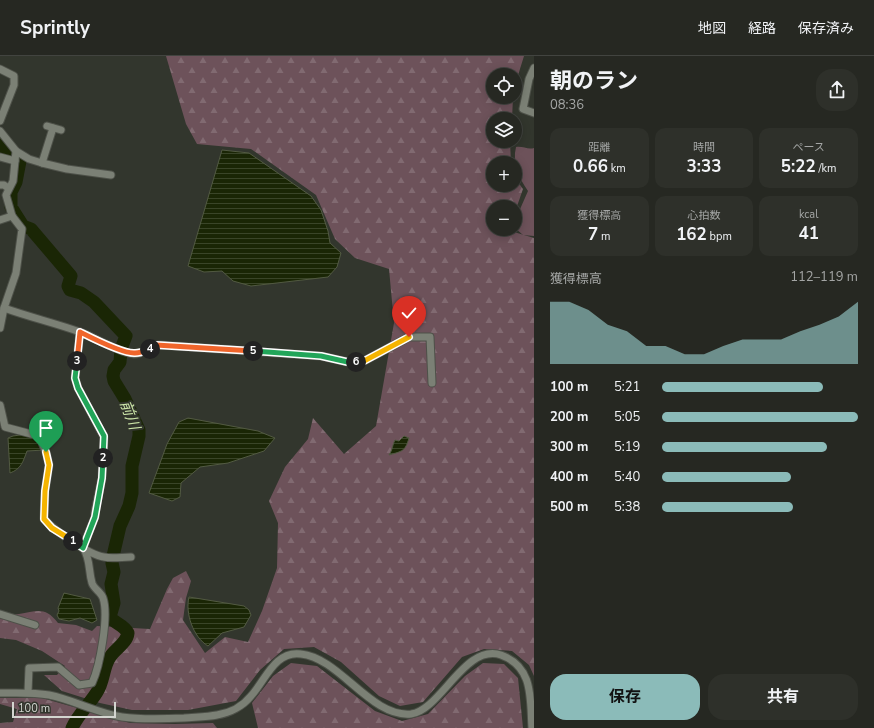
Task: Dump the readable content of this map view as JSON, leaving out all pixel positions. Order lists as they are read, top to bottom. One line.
{"water":["前川"],"scale_bar":"100 m","page":{"header":"Sprintly","nav":["地図","経路","保存済み"],"heading":["朝のラン","08:36"],"map_buttons":["+","−"],"stats":[["距離","0.66 km"],["時間","3:33"],["ペース","5:22 /km"],["獲得標高","7 m"],["心拍数","162 bpm"],["kcal","41"]],"chart":["獲得標高","112–119 m"],"pins":["4","5","3","6","2","1"],"list":[{"name":"100 m","note":"5:21"},{"name":"200 m","note":"5:05"},{"name":"300 m","note":"5:19"},{"name":"400 m","note":"5:40"},{"name":"500 m","note":"5:38"}],"buttons":["保存","共有"],"scale":"100 m"}}
